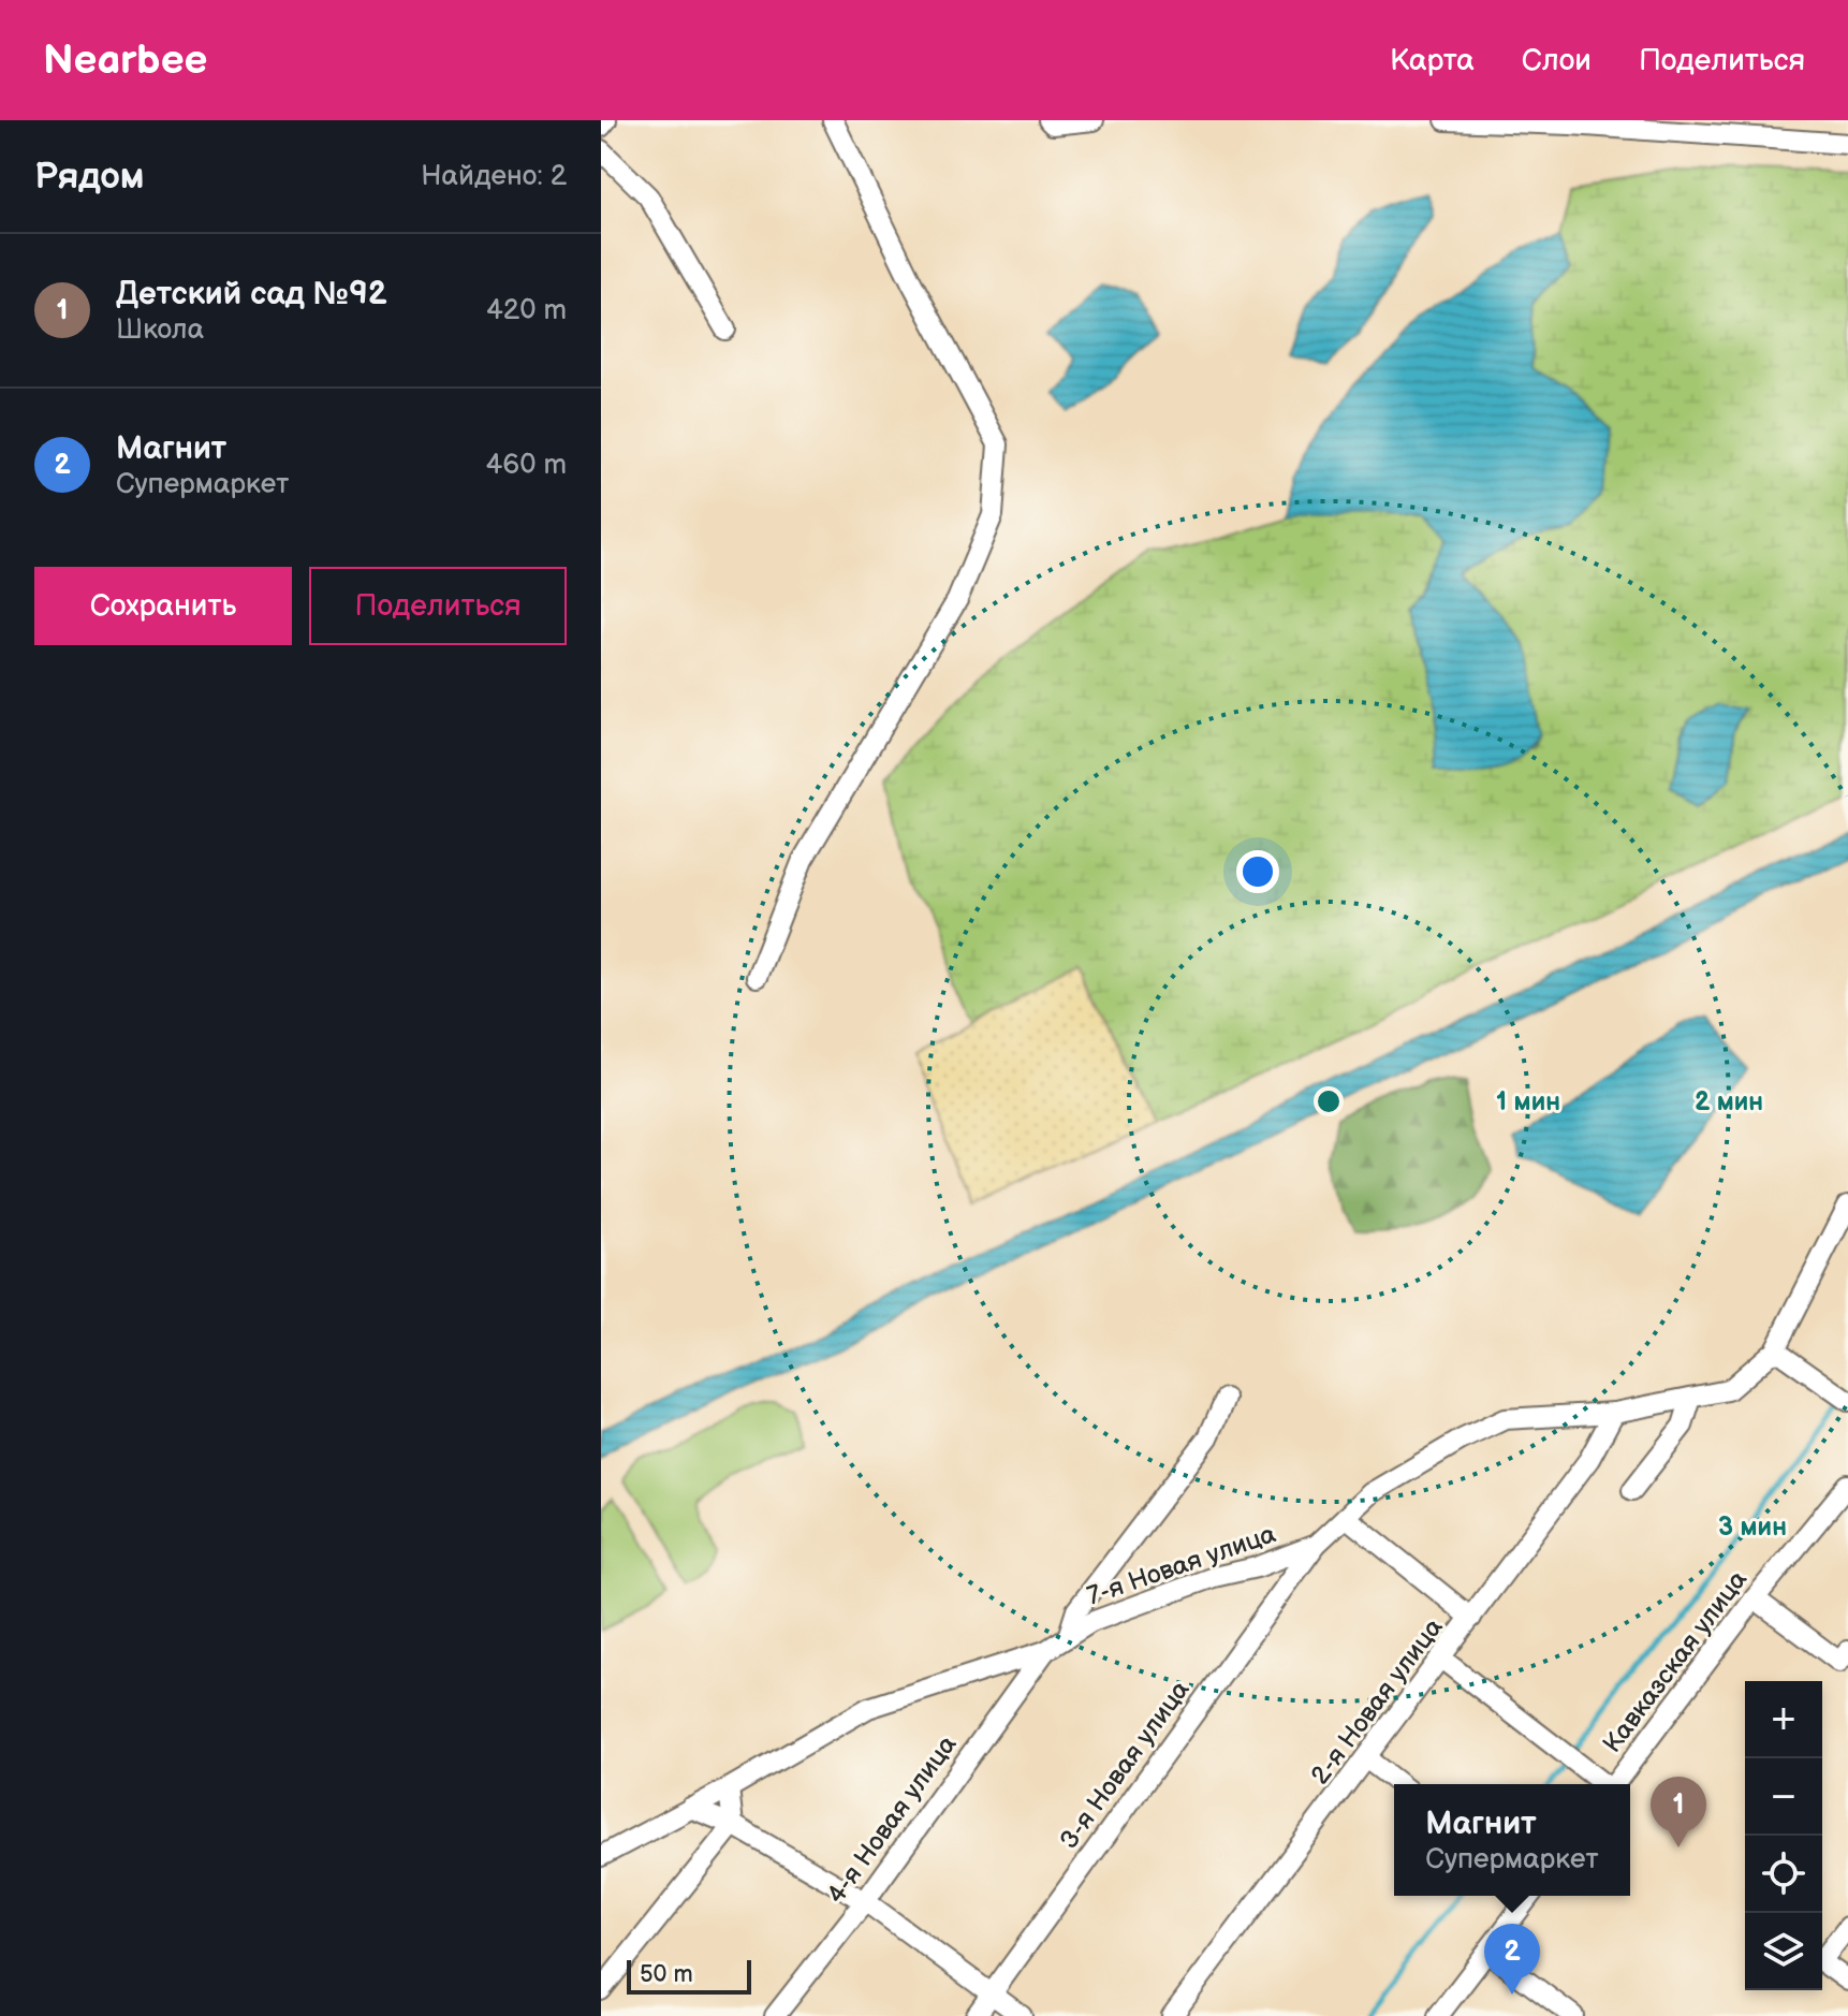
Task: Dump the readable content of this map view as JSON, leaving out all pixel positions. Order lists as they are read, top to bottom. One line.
{"streets":{"street":["7-я Новая улица","Кавказская улица","2-я Новая улица","3-я Новая улица","4-я Новая улица"]},"crossings":[["7-я Новая улица","2-я Новая улица"],["7-я Новая улица","3-я Новая улица"],["7-я Новая улица","4-я Новая улица"]],"scale_bar":"50 m","page":{"header":"Nearbee","nav":["Карта","Слои","Поделиться"],"heading":["Рядом","Найдено: 2"],"list":[{"mark":"1","name":"Детский сад №92","note":"Школа","value":"420 m"},{"mark":"2","name":"Магнит","note":"Супермаркет","value":"460 m"}],"buttons":["Сохранить","Поделиться"],"map_buttons":["+","−"],"pins":["1","2"],"popup":["Магнит","Супермаркет"],"scale":"50 m"},"rings":["1 мин","2 мин","3 мин"]}
